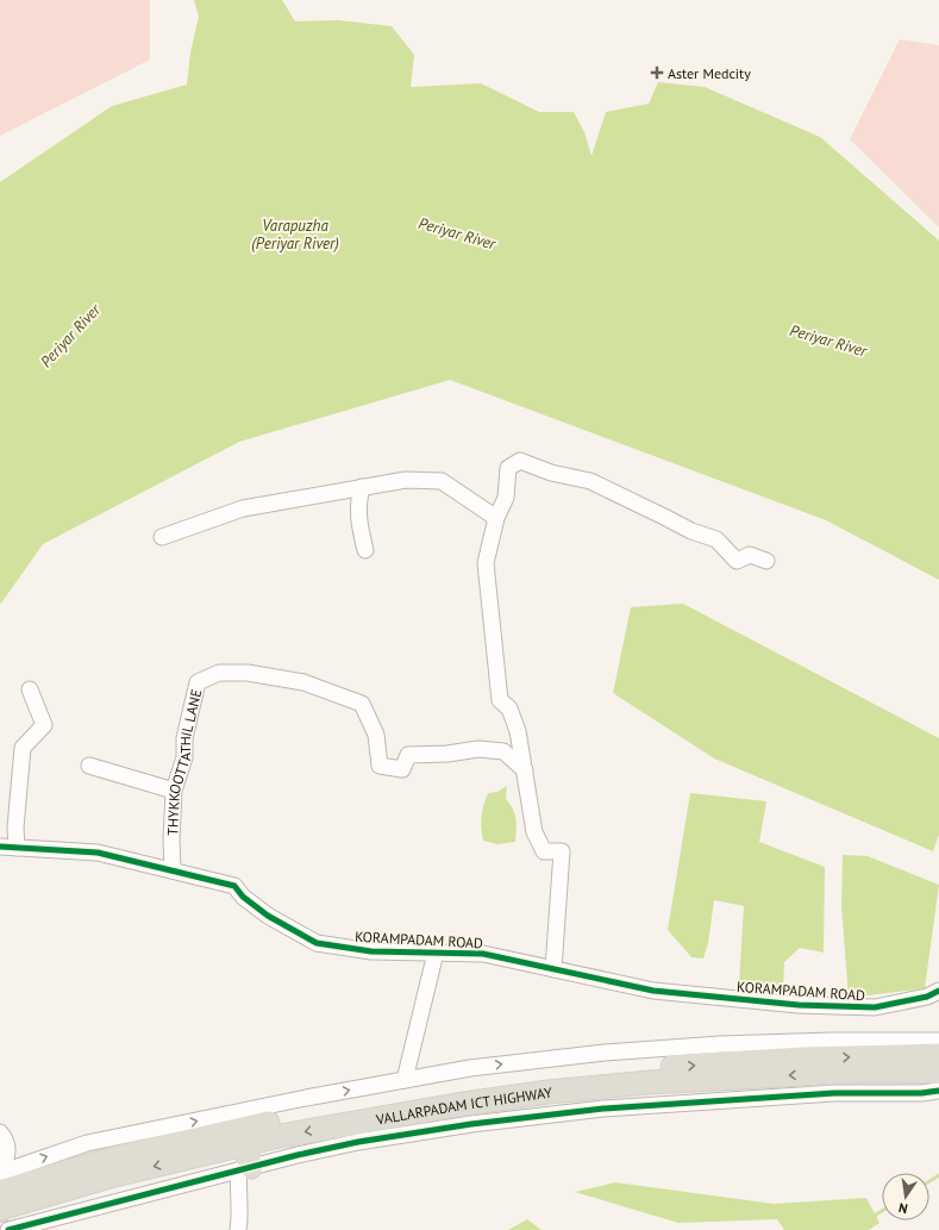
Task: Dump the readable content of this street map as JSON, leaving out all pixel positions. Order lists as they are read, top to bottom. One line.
{"streets":{"highway":["VALLARPADAM ICT HIGHWAY"],"street":["THYKKOOTTATHIL LANE","KORAMPADAM ROAD"]},"crossings":[["THYKKOOTTATHIL LANE","KORAMPADAM ROAD"]],"water":["Varapuzha (Periyar River)","Periyar River"],"places":{"health":["Aster Medcity"]},"north":"bottom"}
